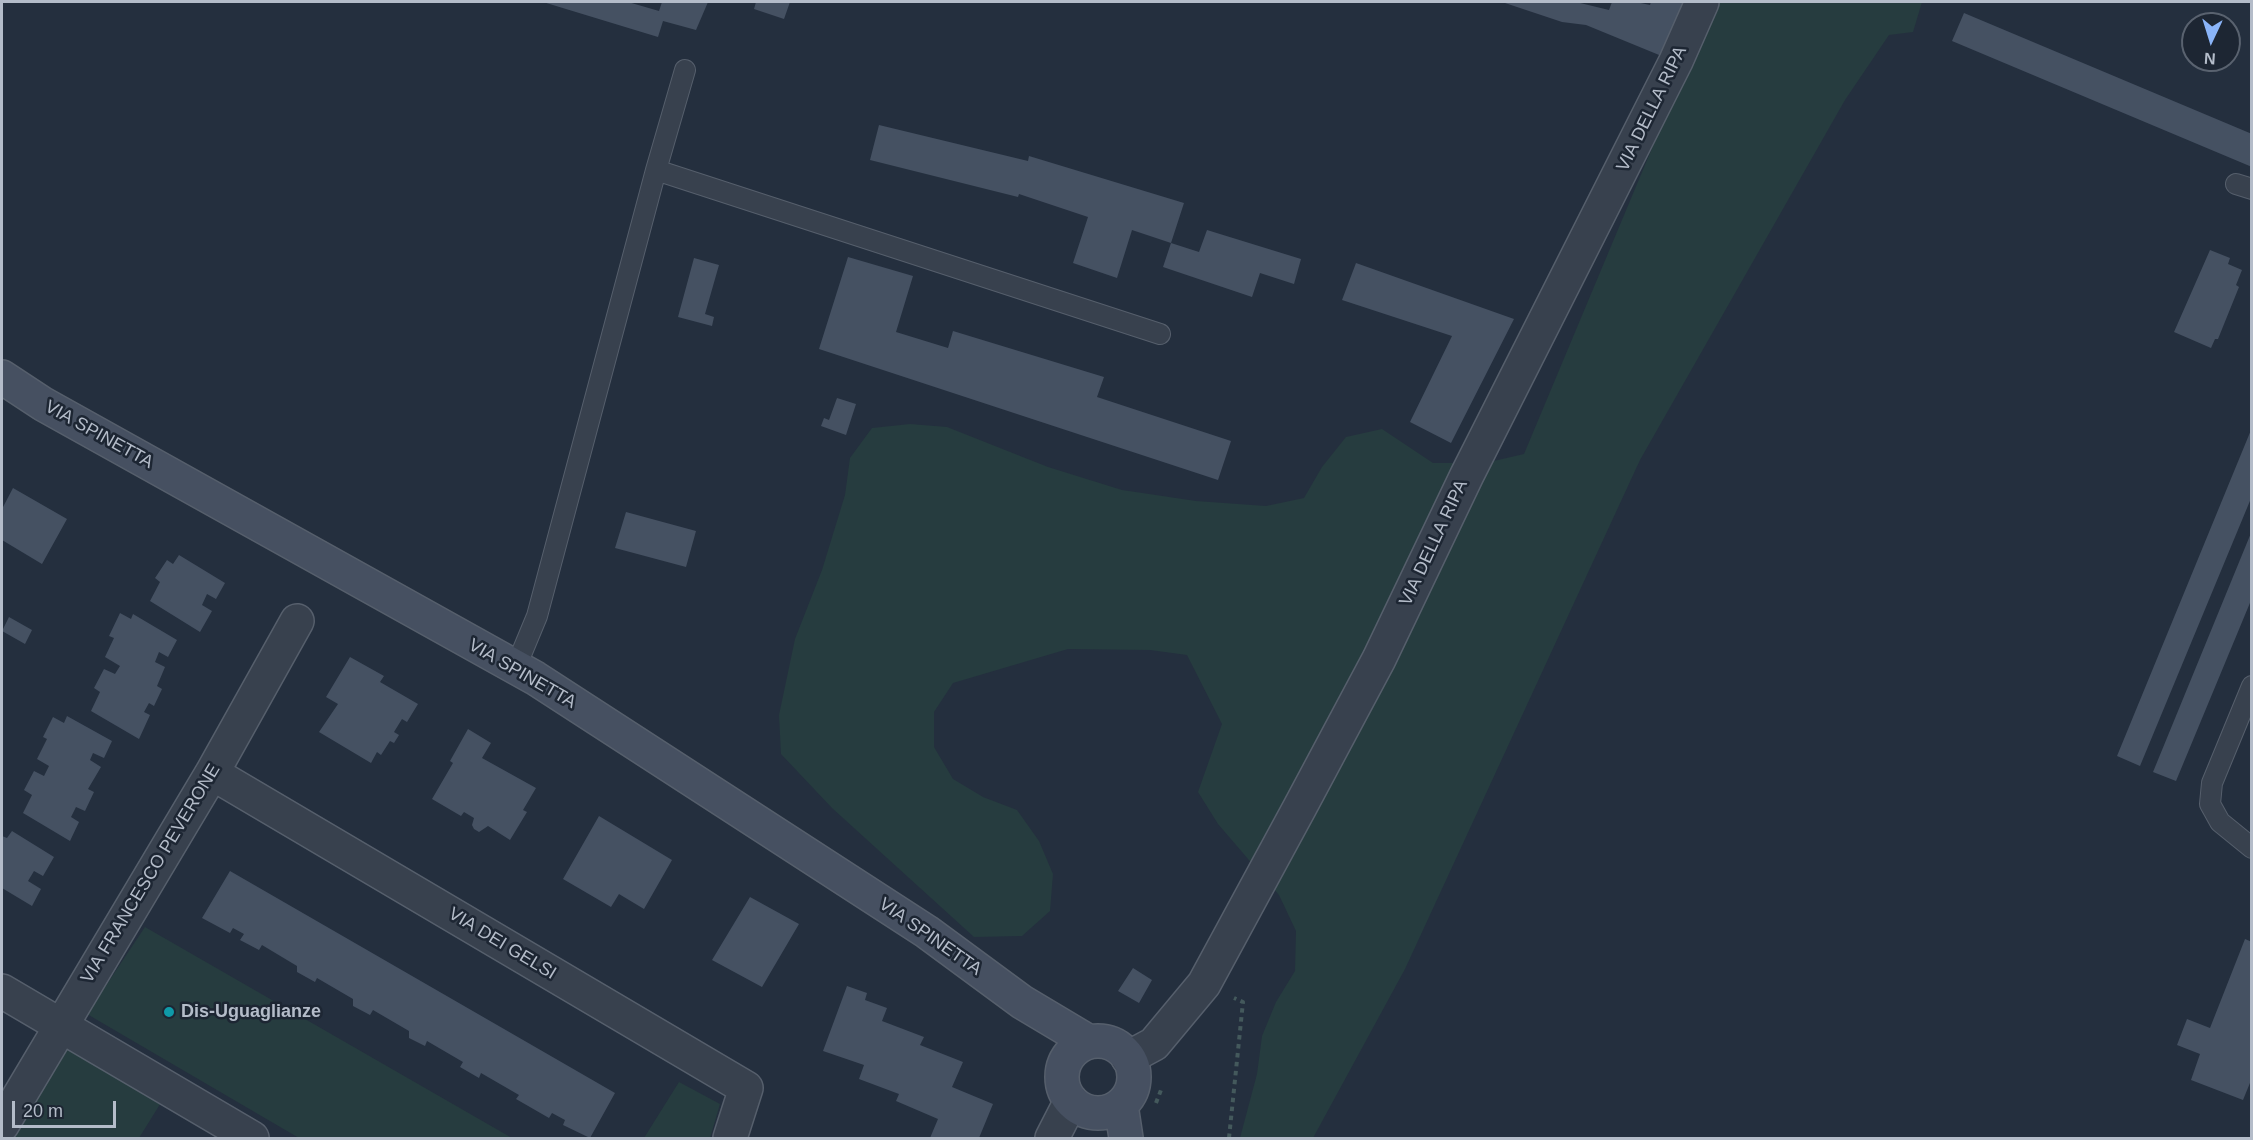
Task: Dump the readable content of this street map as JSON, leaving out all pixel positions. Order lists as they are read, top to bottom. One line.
{"streets":{"main road":["VIA SPINETTA"],"street":["VIA DELLA RIPA","VIA FRANCESCO PEVERONE","VIA DEI GELSI"]},"crossings":[["VIA DELLA RIPA","VIA SPINETTA"],["VIA FRANCESCO PEVERONE","VIA DEI GELSI"]],"places":["Dis-Uguaglianze"],"scale_bar":"20 m","north":"bottom"}
